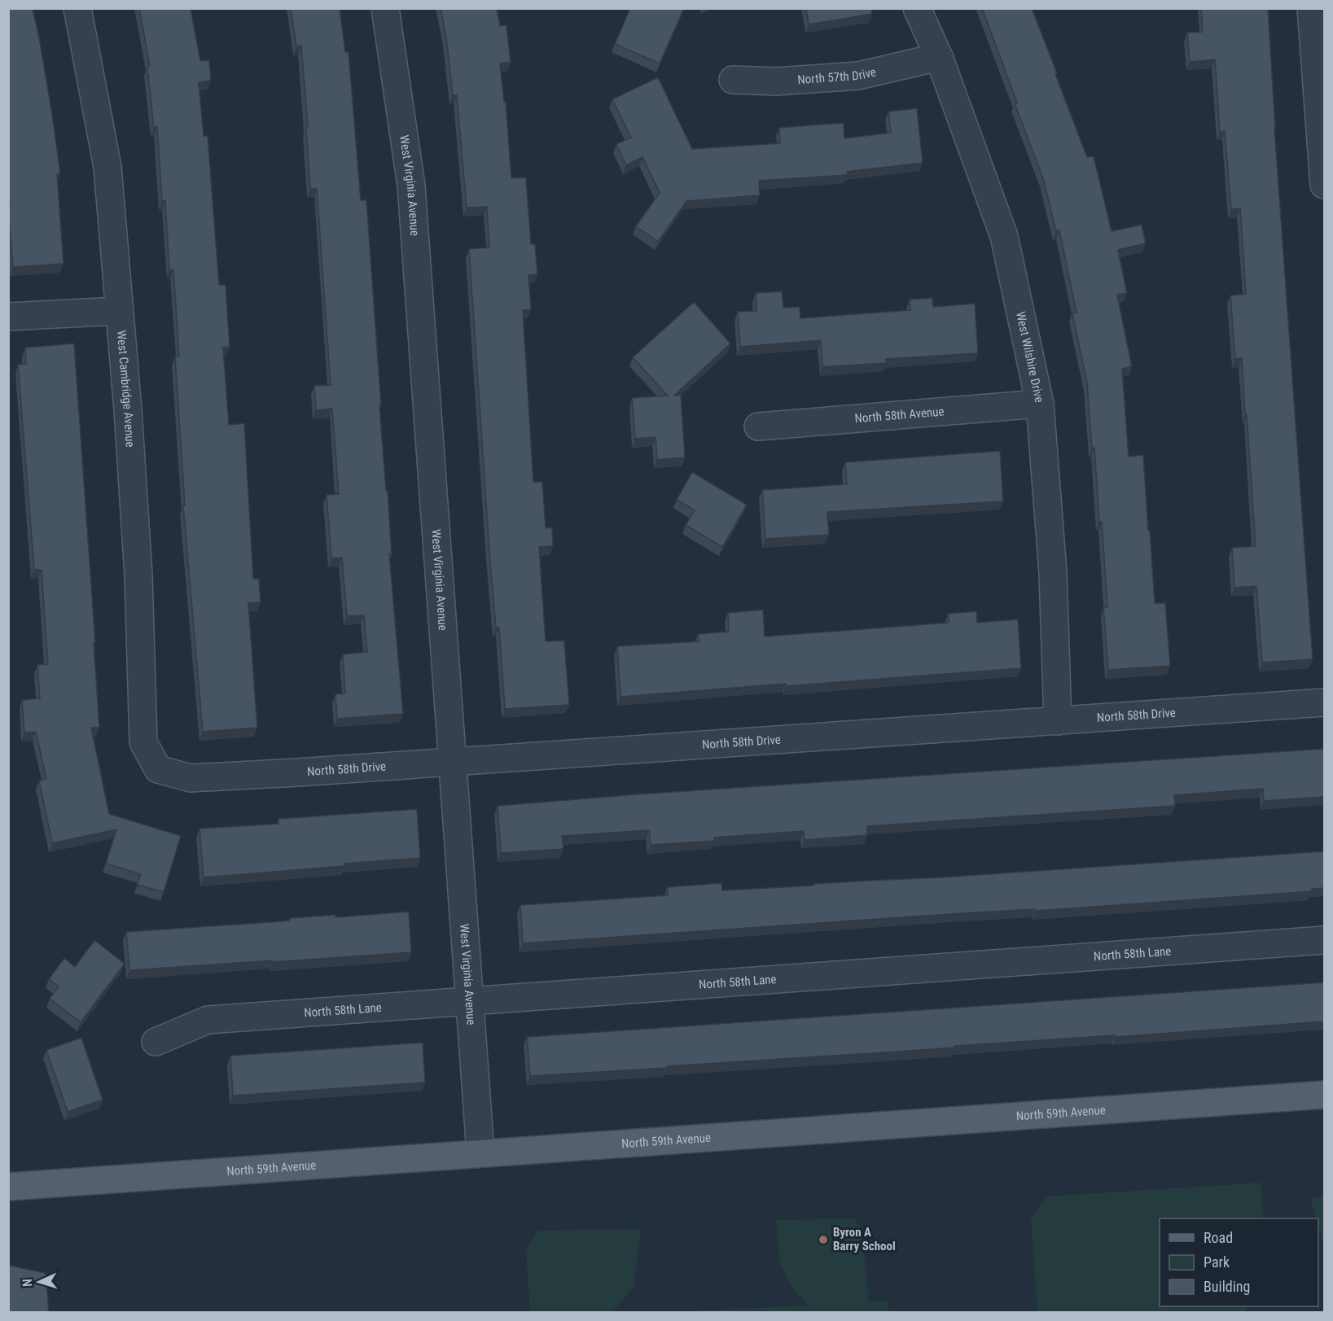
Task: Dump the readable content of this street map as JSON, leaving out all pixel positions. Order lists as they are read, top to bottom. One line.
{"streets":{"main road":["North 59th Avenue"],"street":["North 57th Drive","West Virginia Avenue","West Wilshire Drive","West Cambridge Avenue","North 58th Avenue","North 58th Drive","North 58th Lane"]},"crossings":[["North 57th Drive","West Wilshire Drive"],["West Virginia Avenue","North 58th Drive"],["West Virginia Avenue","North 58th Lane"],["West Virginia Avenue","North 59th Avenue"],["West Wilshire Drive","North 58th Avenue"],["West Wilshire Drive","North 58th Drive"],["West Cambridge Avenue","North 58th Drive"]],"places":["Byron A Barry School"],"legend":["Road","Park","Building"],"north":"left"}
